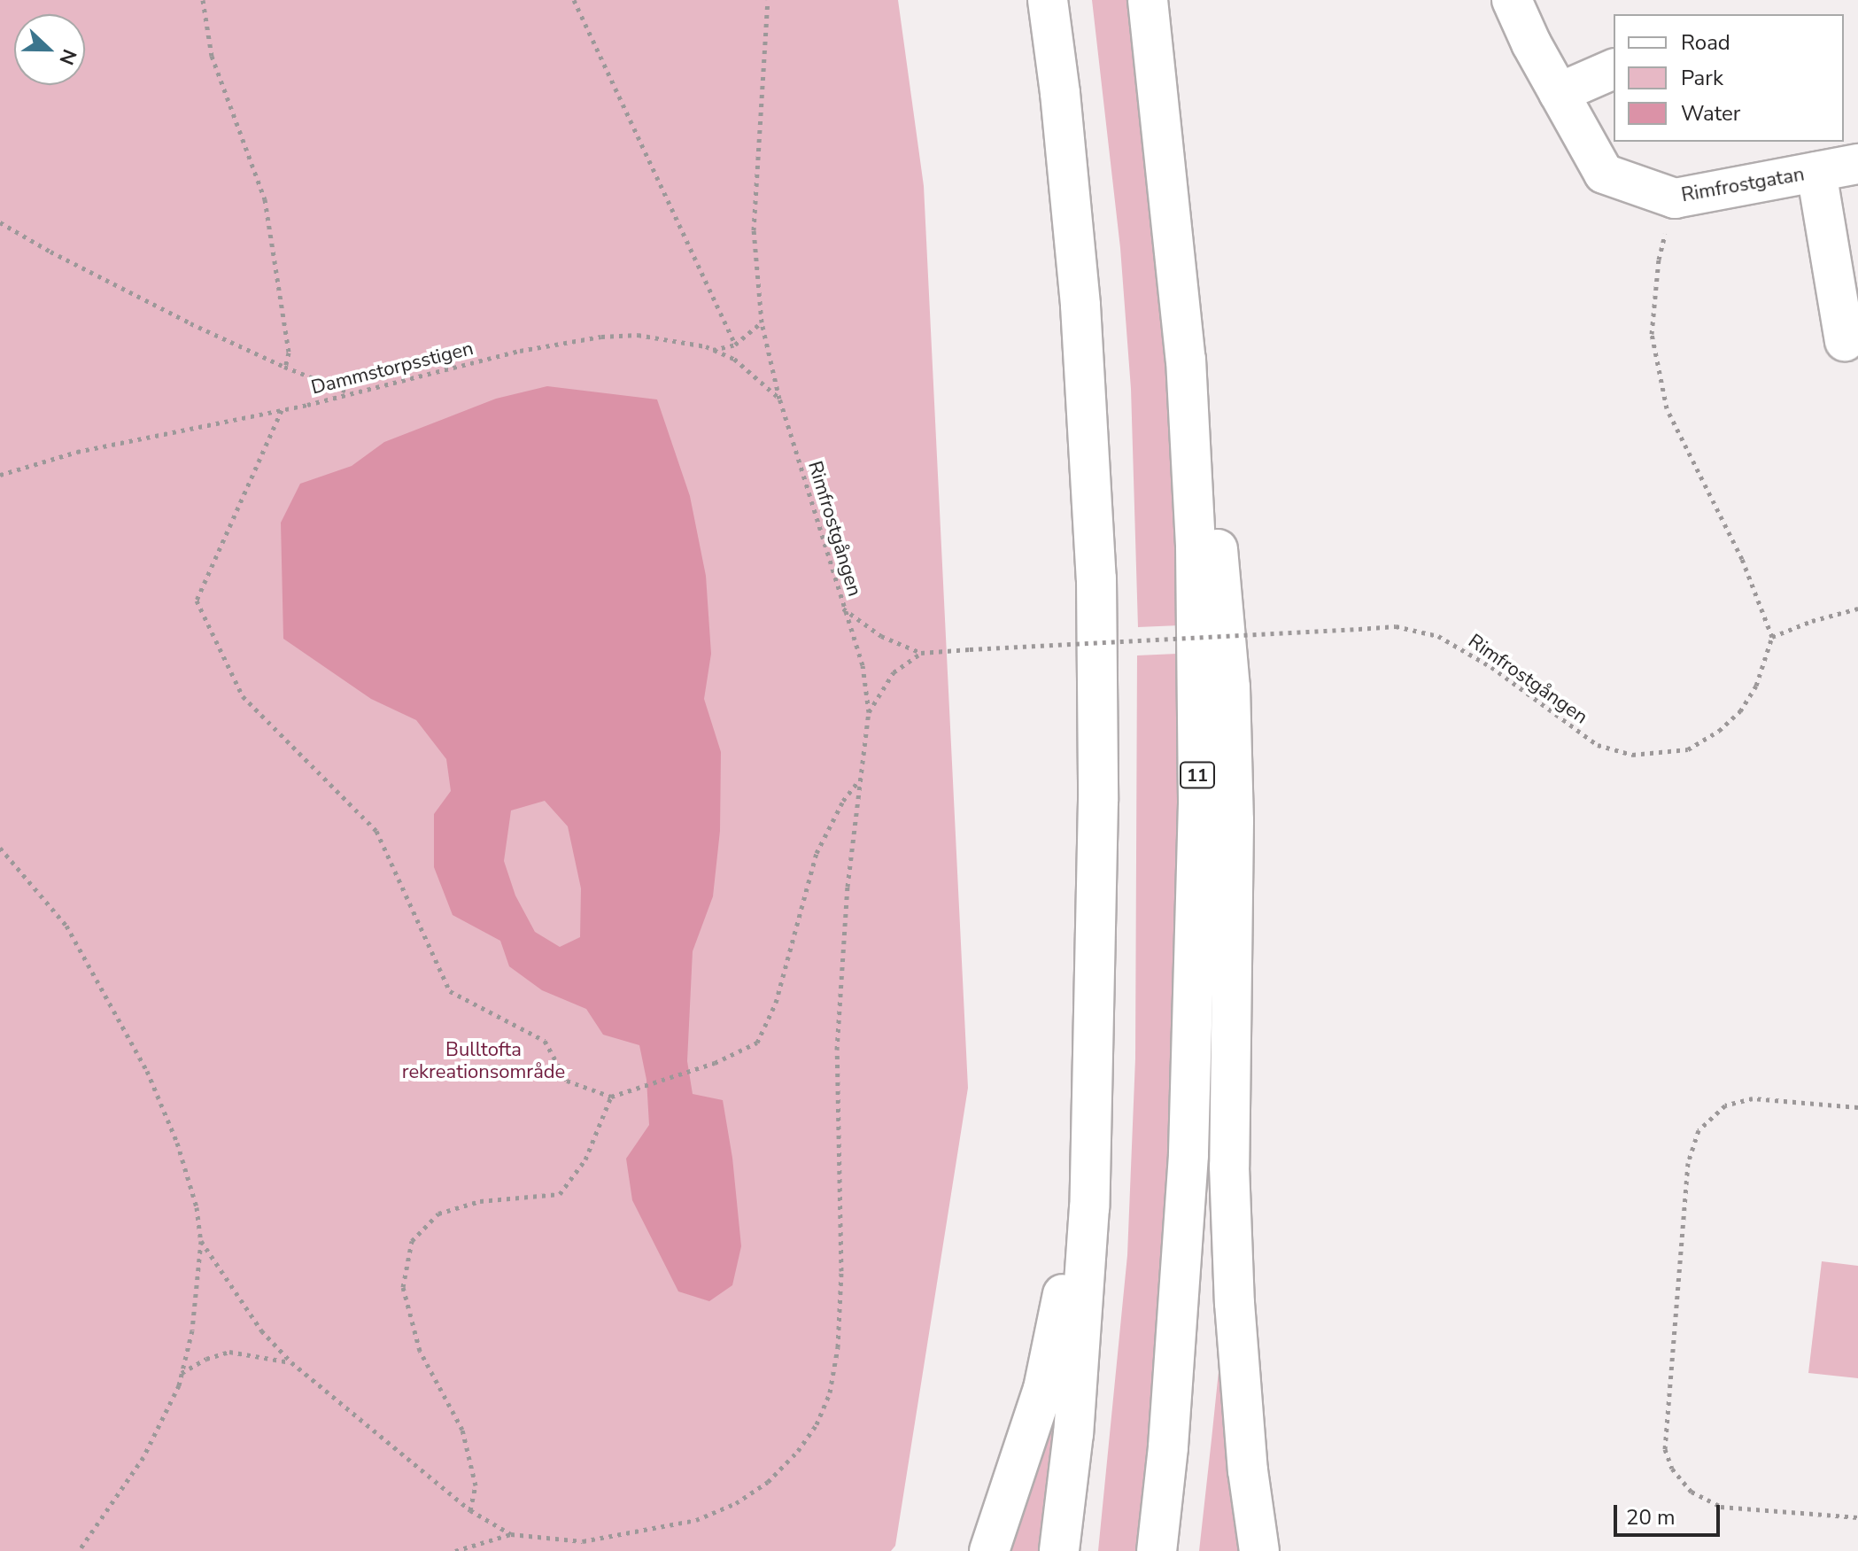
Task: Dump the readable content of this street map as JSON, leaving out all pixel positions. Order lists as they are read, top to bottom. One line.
{"streets":{"main road":["Rimfrostgatan","11"],"path":["Dammstorpsstigen","Rimfrostgången"]},"crossings":[["Dammstorpsstigen","Rimfrostgången"]],"parks":["Bulltofta rekreationsområde"],"legend":["Road","Park","Water"],"scale_bar":"20 m","north":"right"}
